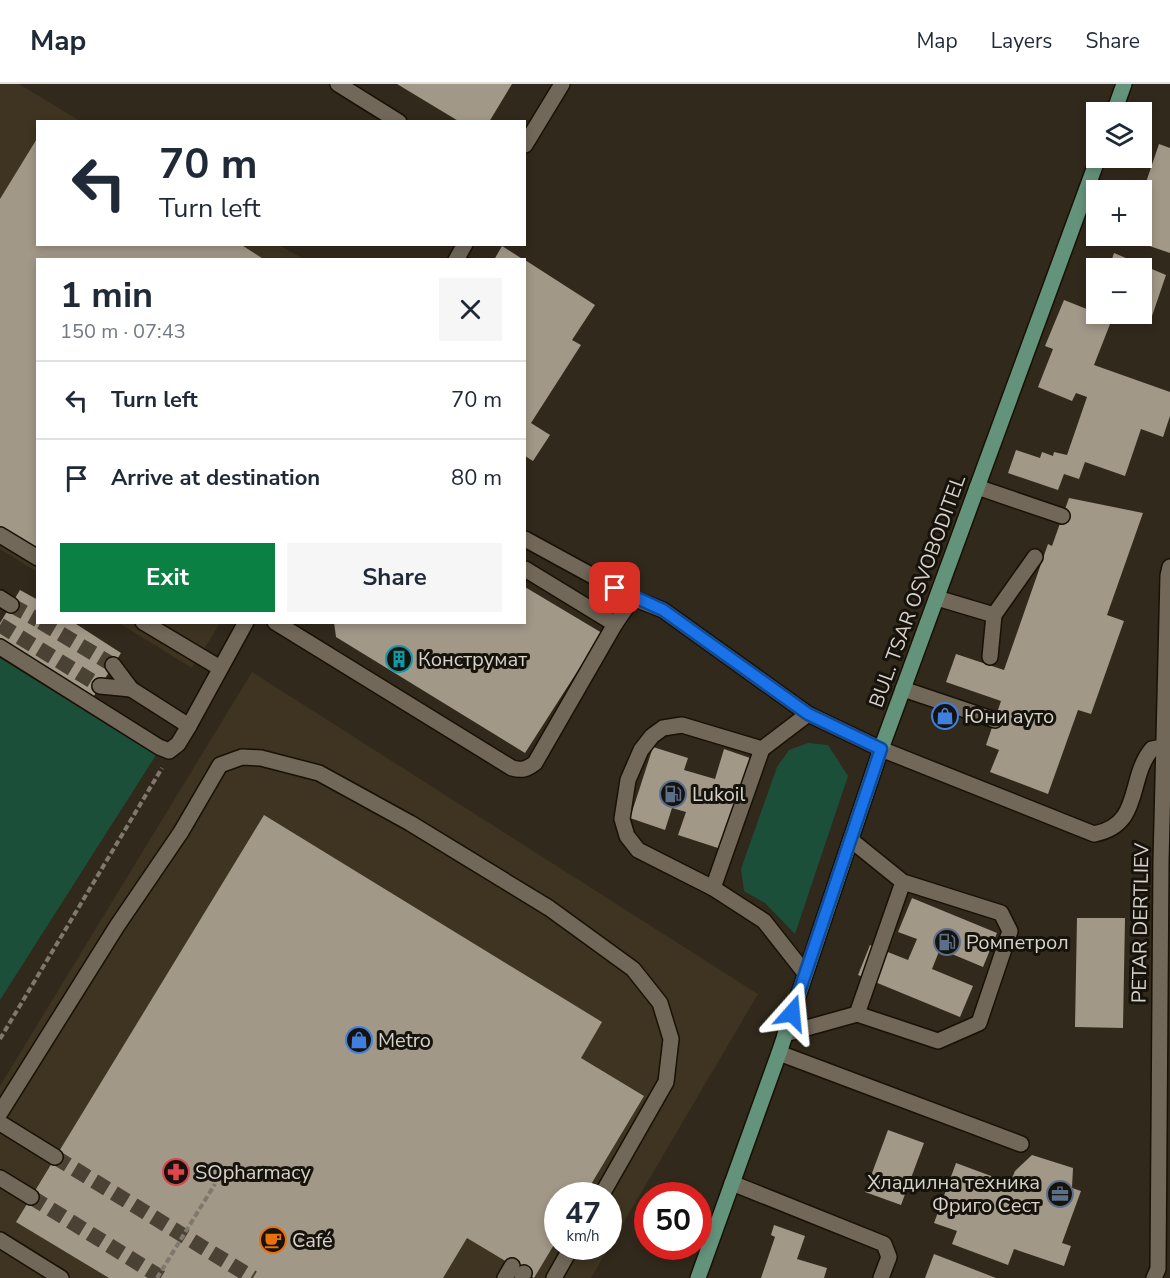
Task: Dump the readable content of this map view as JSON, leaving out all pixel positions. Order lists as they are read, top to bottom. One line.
{"streets":{"main road":["BUL. TSAR OSVOBODITEL"],"street":["PETAR DERTLIEV"]},"places":{"building":["Конструмат"],"shop":["Юни ауто","Metro"],"fuel station":["Lukoil","Ромпетрол"],"pharmacy":["SOpharmacy"],"office":["Хладилна техника Фриго Сест"],"cafe":["Café"]},"page":{"header":"Map","nav":["Map","Layers","Share"],"map_buttons":["+","−"],"turn":["70 m","Turn left"],"heading":["1 min","150 m · 07:43"],"list":[{"name":"Turn left","value":"70 m"},{"name":"Arrive at destination","value":"80 m"}],"buttons":["Exit","Share"],"speed":"47 km/h","limit":"50"}}
